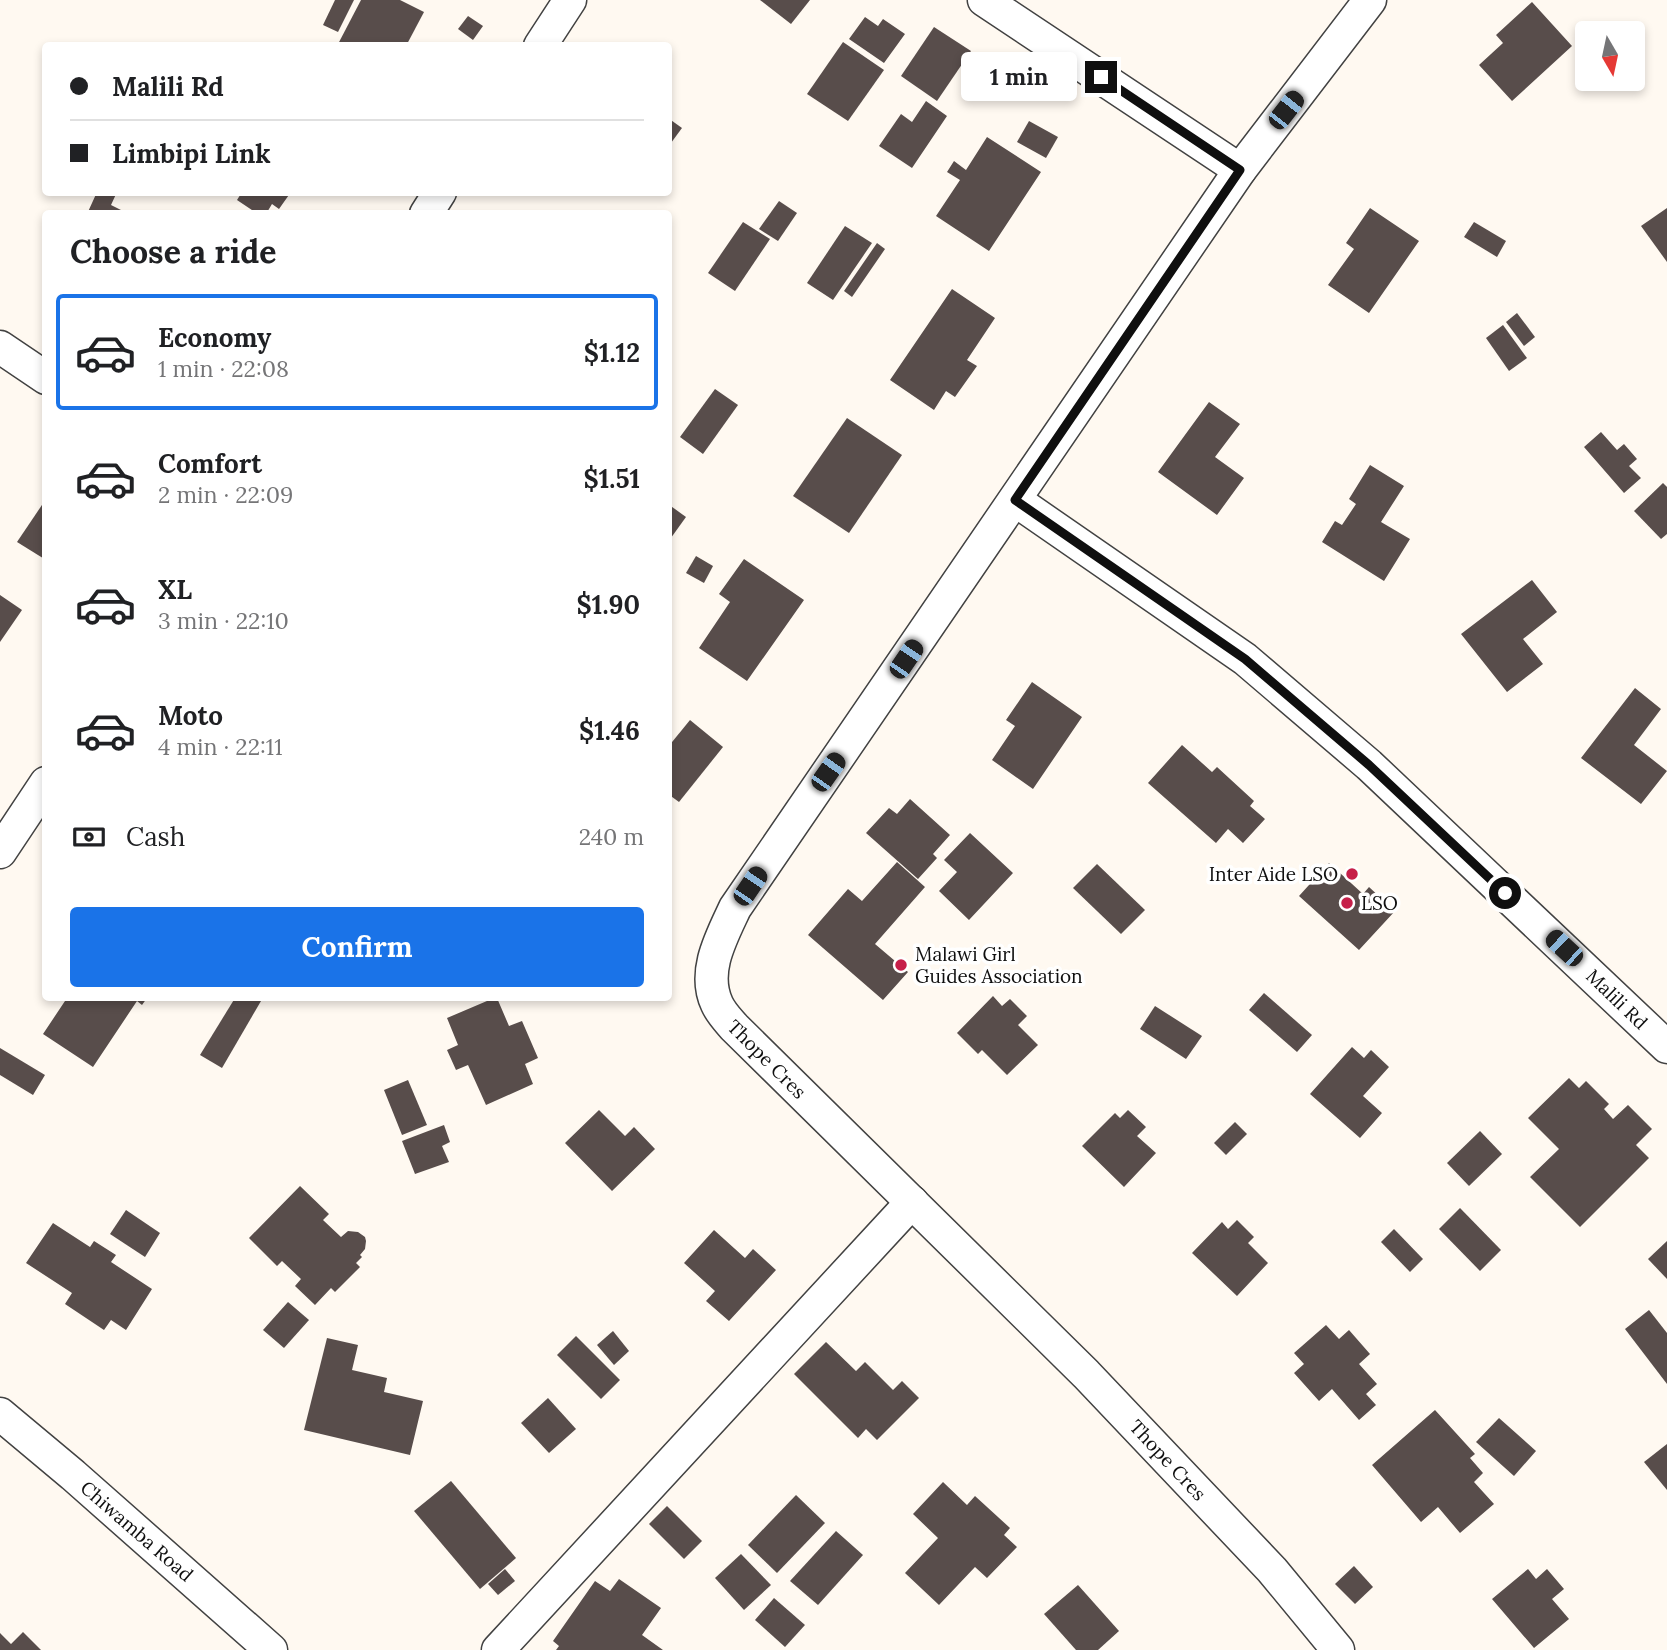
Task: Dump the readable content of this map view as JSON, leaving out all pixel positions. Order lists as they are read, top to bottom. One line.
{"streets":{"street":["Malili Rd","Thope Cres","Chiwamba Road"]},"crossings":[["Malili Rd","Thope Cres"]],"places":["Inter Aide LSO","LSO","Malawi Girl Guides Association"],"north":"bottom","page":{"banner":["Malili Rd","Limbipi Link"],"bubble":"1 min","heading":"Choose a ride","list":[{"name":"Economy","note":"1 min · 22:08","value":"$1.12"},{"name":"Comfort","note":"2 min · 22:09","value":"$1.51"},{"name":"XL","note":"3 min · 22:10","value":"$1.90"},{"name":"Moto","note":"4 min · 22:11","value":"$1.46"}],"pay":["Cash","240 m"],"buttons":"Confirm"}}
